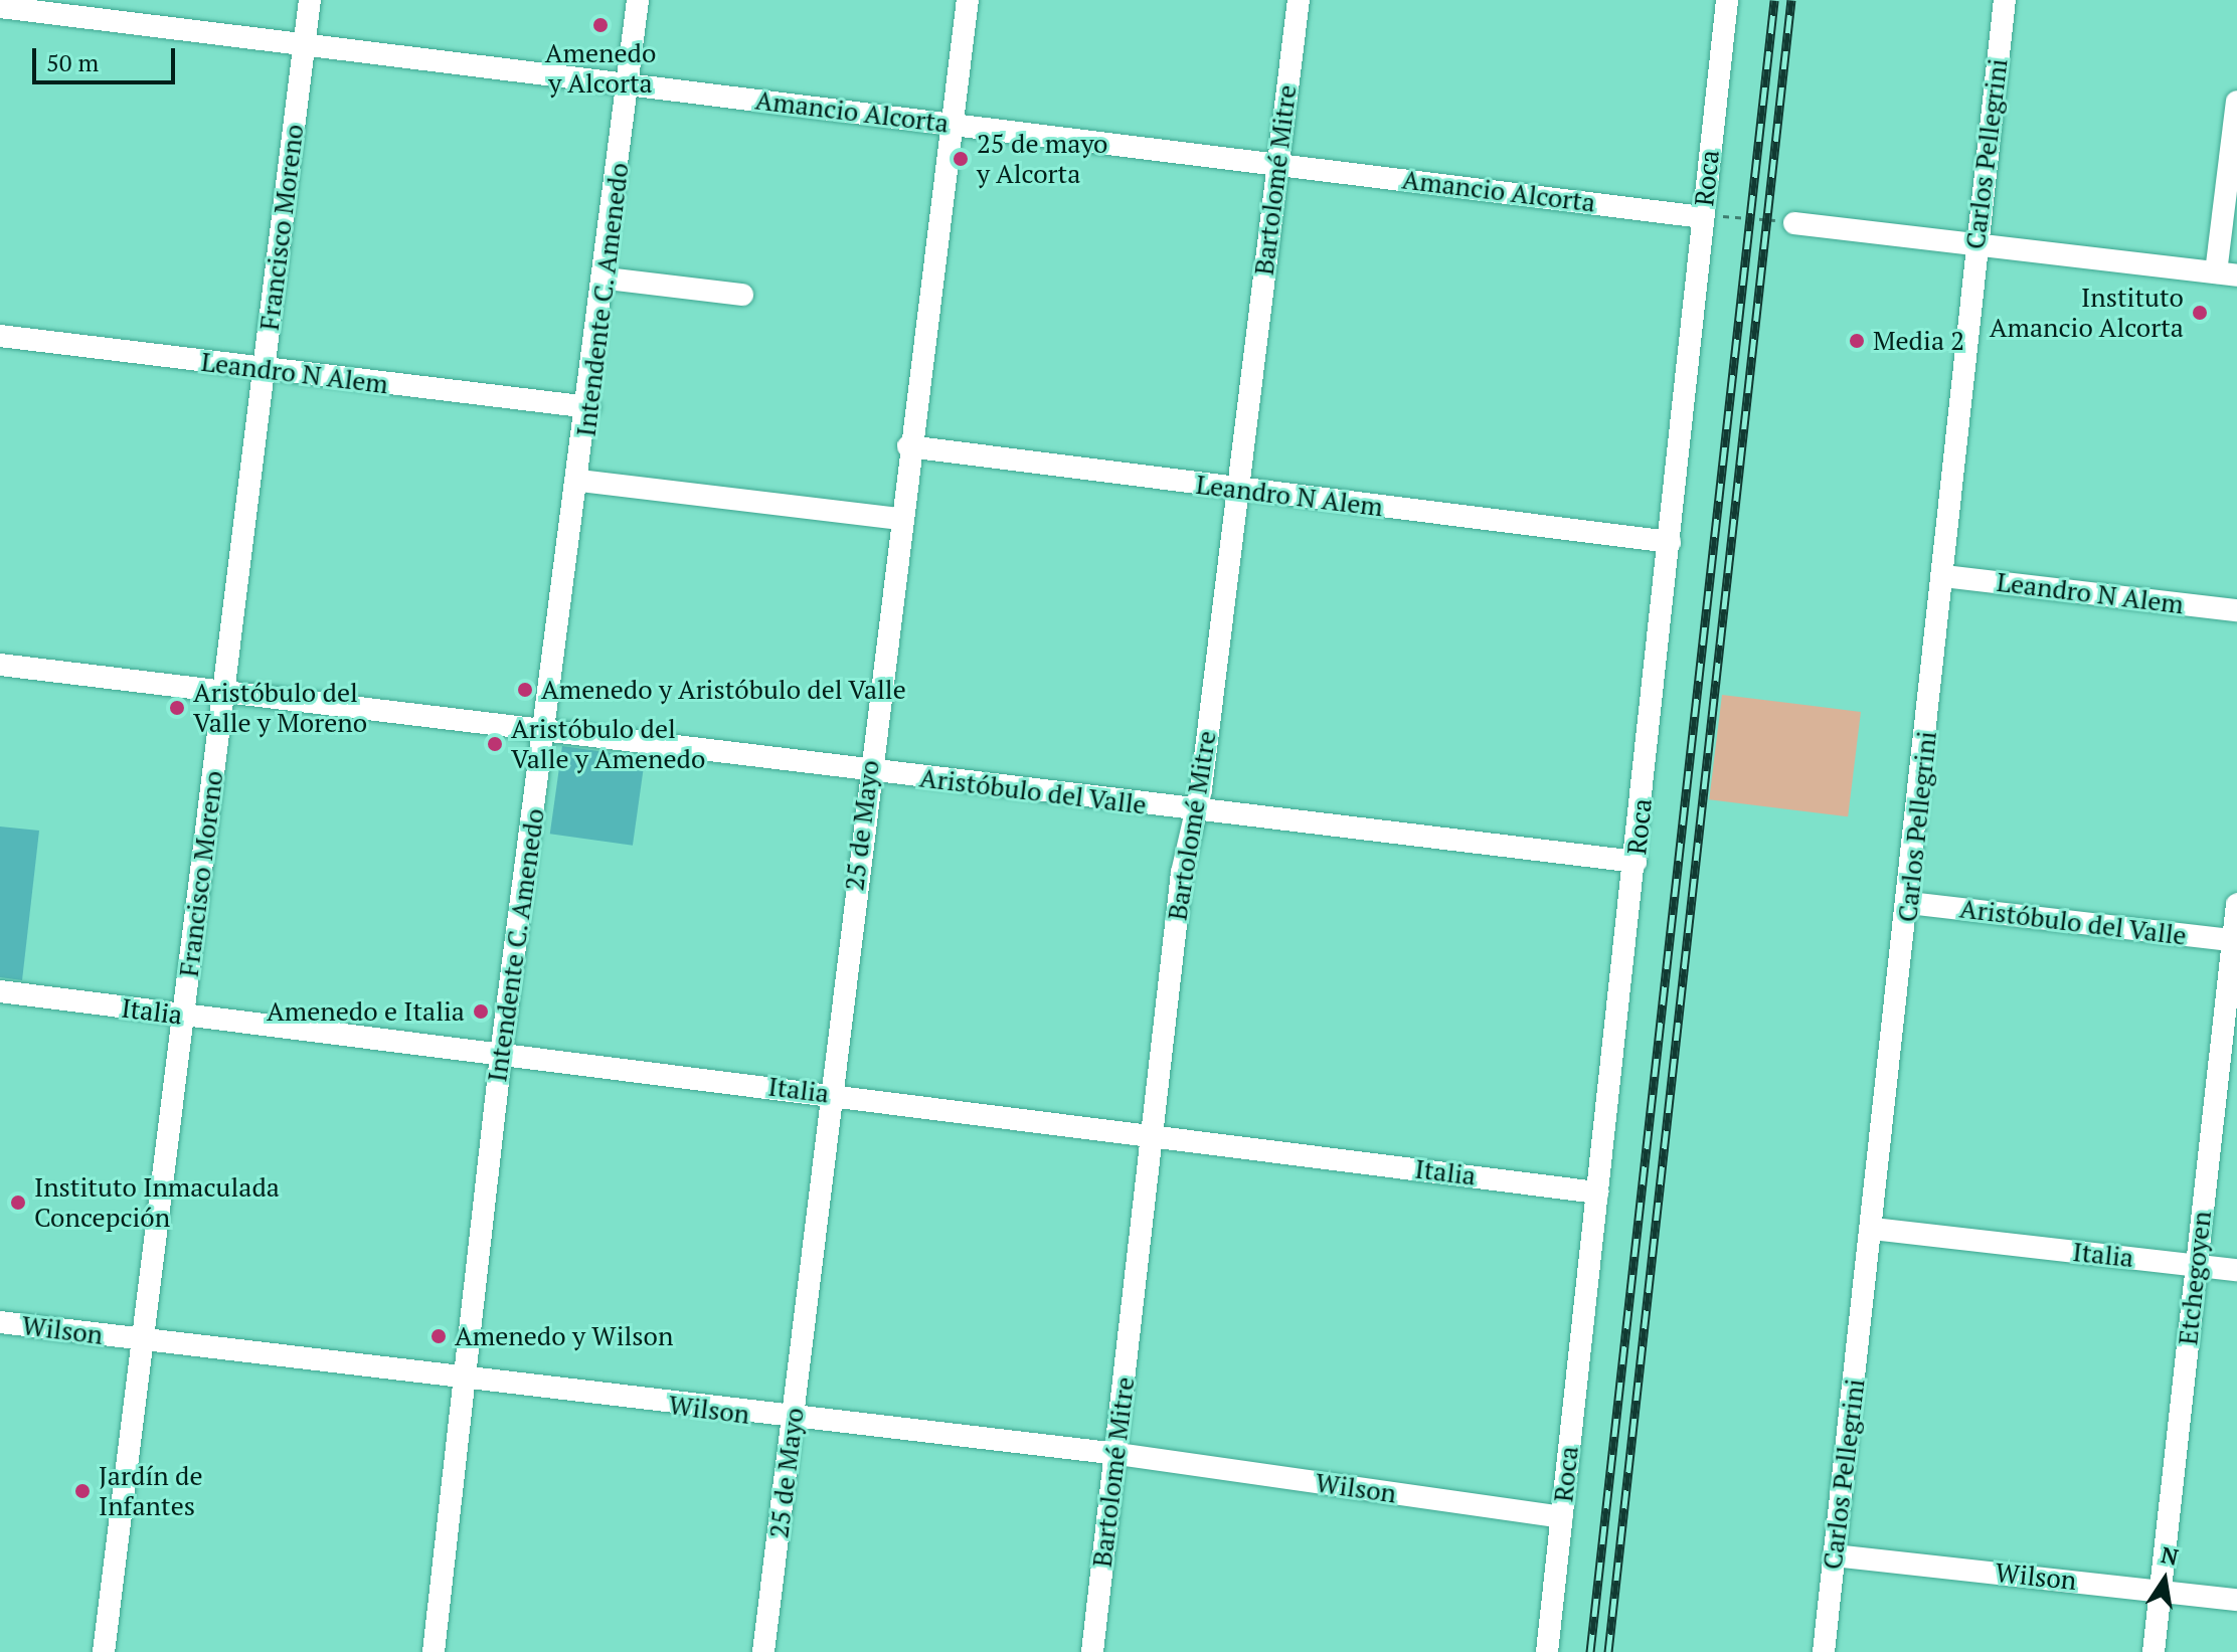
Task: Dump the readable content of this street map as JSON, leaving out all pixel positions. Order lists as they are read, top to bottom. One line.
{"streets":{"street":["Amancio Alcorta","Carlos Pellegrini","Roca","Bartolomé Mitre","Francisco Moreno","Intendente C. Amenedo","Leandro N Alem","Aristóbulo del Valle","25 de Mayo","Italia","Etchegoyen","Wilson"]},"crossings":[["Amancio Alcorta","Roca"],["Amancio Alcorta","Bartolomé Mitre"],["Amancio Alcorta","Francisco Moreno"],["Amancio Alcorta","Intendente C. Amenedo"],["Amancio Alcorta","25 de Mayo"],["Carlos Pellegrini","Leandro N Alem"],["Carlos Pellegrini","Aristóbulo del Valle"],["Carlos Pellegrini","Italia"],["Carlos Pellegrini","Wilson"],["Roca","Leandro N Alem"],["Roca","Aristóbulo del Valle"],["Roca","Italia"],["Roca","Wilson"],["Bartolomé Mitre","Leandro N Alem"],["Bartolomé Mitre","Aristóbulo del Valle"],["Bartolomé Mitre","Italia"],["Bartolomé Mitre","Wilson"],["Francisco Moreno","Leandro N Alem"],["Francisco Moreno","Aristóbulo del Valle"],["Francisco Moreno","Italia"],["Francisco Moreno","Wilson"],["Intendente C. Amenedo","Leandro N Alem"],["Intendente C. Amenedo","Aristóbulo del Valle"],["Intendente C. Amenedo","Italia"],["Intendente C. Amenedo","Wilson"],["Leandro N Alem","25 de Mayo"],["Aristóbulo del Valle","25 de Mayo"],["Aristóbulo del Valle","Etchegoyen"],["25 de Mayo","Italia"],["25 de Mayo","Wilson"],["Italia","Etchegoyen"],["Etchegoyen","Wilson"]],"places":["Amenedo y Alcorta","25 de mayo y Alcorta","Instituto Amancio Alcorta","Media 2","Amenedo y Aristóbulo del Valle","Aristóbulo del Valle y Moreno","Aristóbulo del Valle y Amenedo","Amenedo e Italia","Instituto Inmaculada Concepción","Amenedo y Wilson","Jardín de Infantes"],"scale_bar":"50 m","north":"top"}
